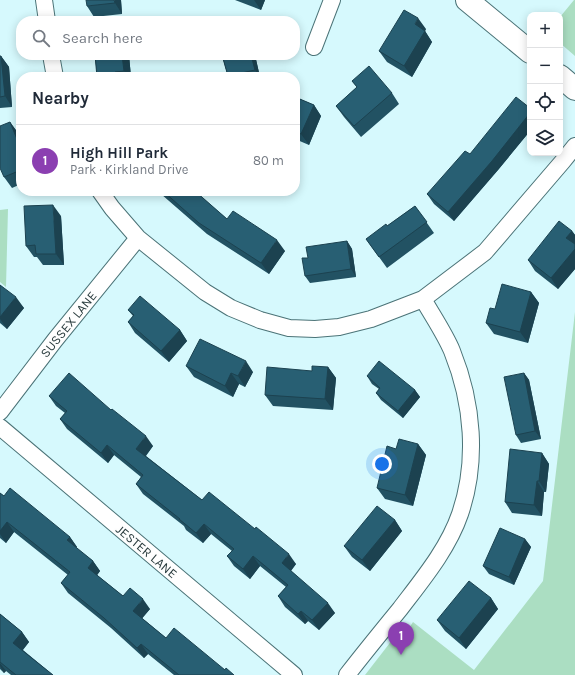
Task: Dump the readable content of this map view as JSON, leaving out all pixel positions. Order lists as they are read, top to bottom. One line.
{"streets":{"street":["SUSSEX LANE","JESTER LANE"]},"page":{"map_buttons":["+","−"],"search":"Search here","heading":"Nearby","list":[{"mark":"1","name":"High Hill Park","note":"Park · Kirkland Drive","value":"80 m"}],"pins":"1"}}
